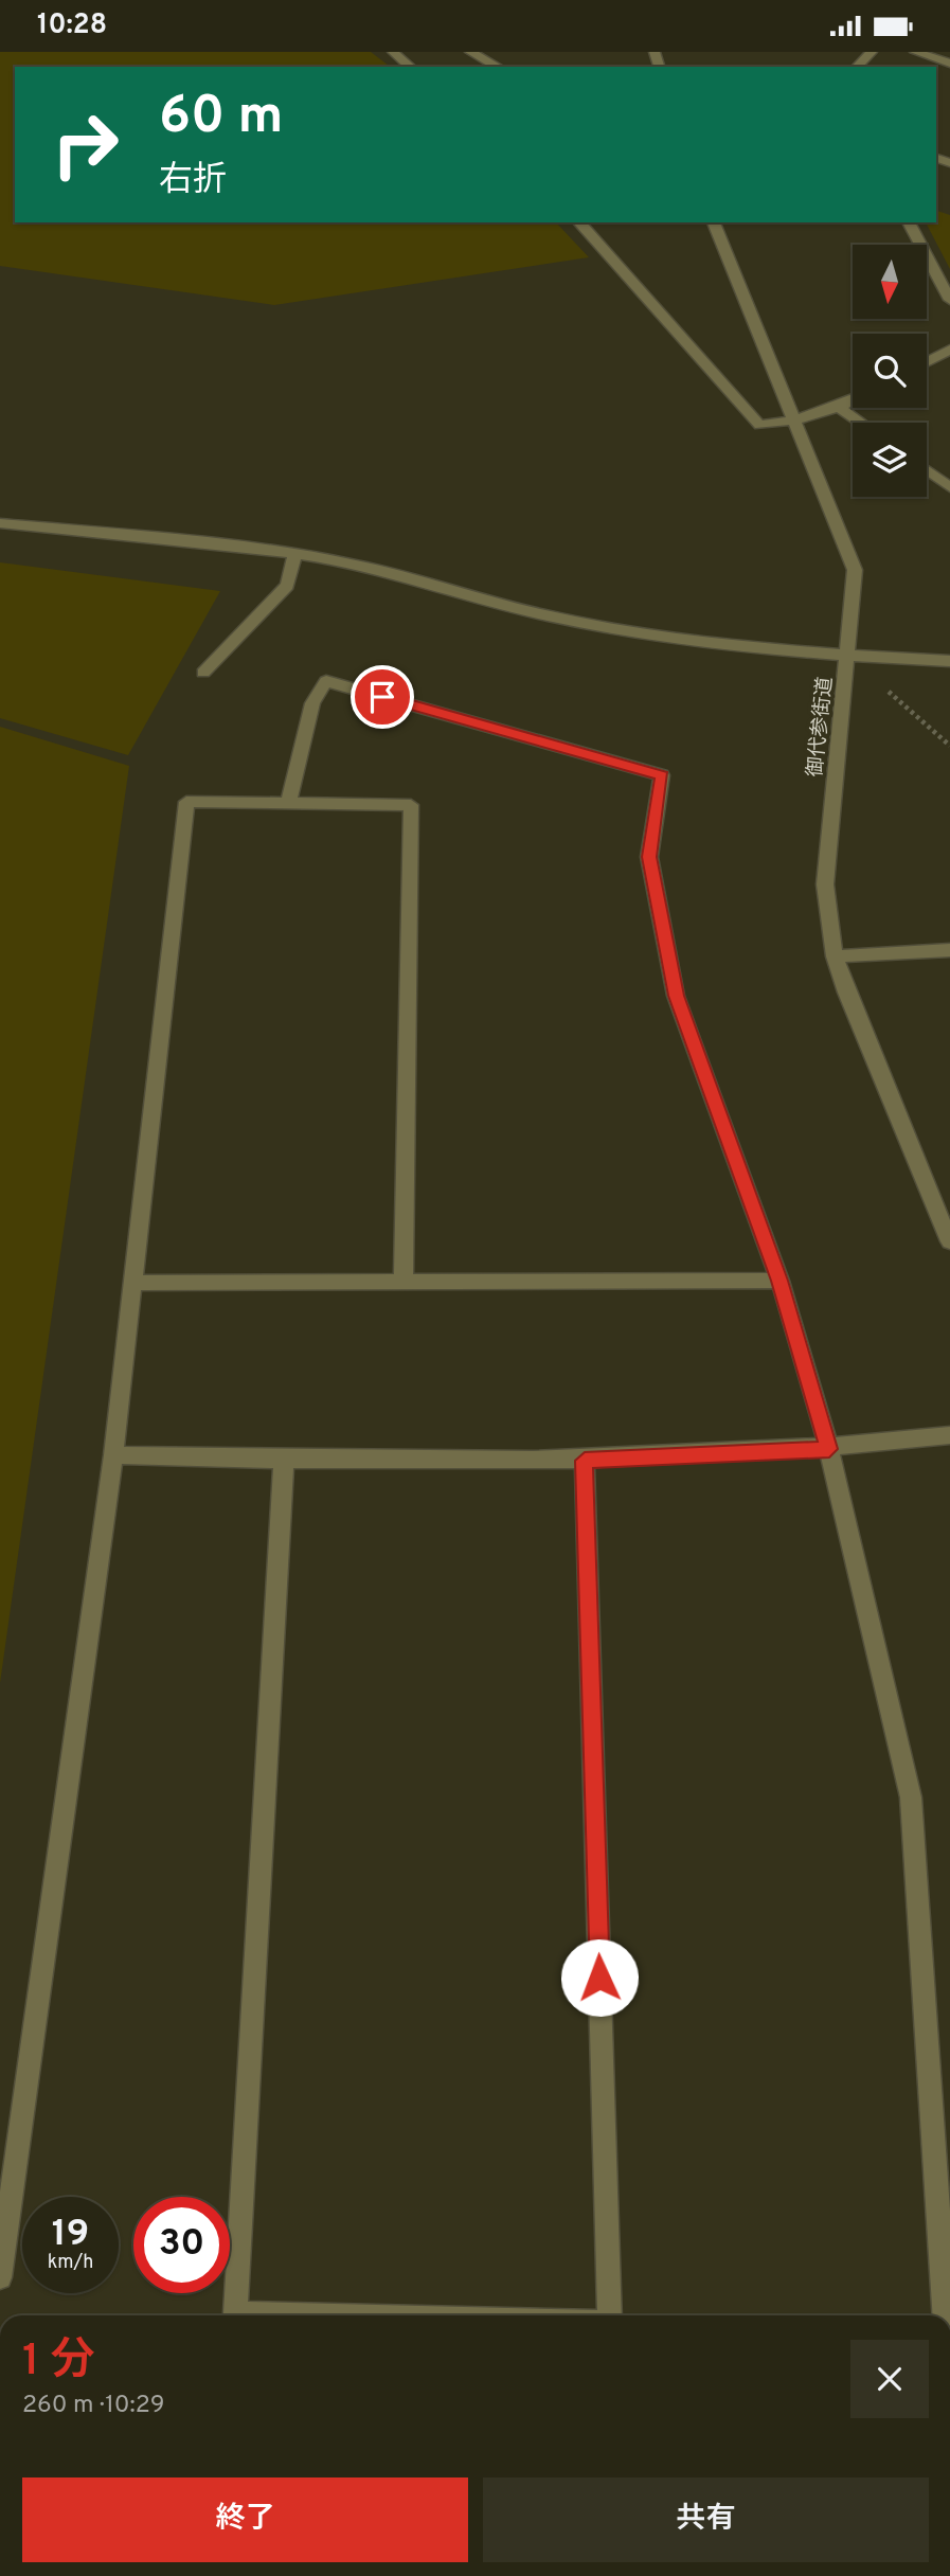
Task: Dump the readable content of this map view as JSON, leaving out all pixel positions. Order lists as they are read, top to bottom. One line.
{"streets":{"street":["御代参街道"]},"north":"bottom","page":{"status":"10:28","turn":["60 m","右折"],"speed":"19 km/h","limit":"30","heading":["1 分","260 m · 10:29"],"buttons":["終了","共有"]}}
